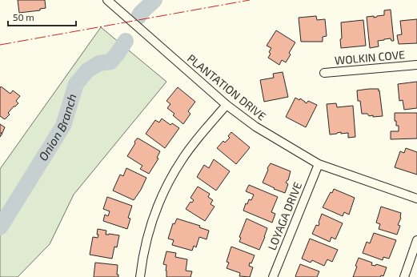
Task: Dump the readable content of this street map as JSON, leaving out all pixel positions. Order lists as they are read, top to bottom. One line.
{"streets":{"street":["WOLKIN COVE","PLANTATION DRIVE","LOYAGA DRIVE"]},"crossings":[["PLANTATION DRIVE","LOYAGA DRIVE"]],"water":["Onion Branch"],"scale_bar":"50 m"}
